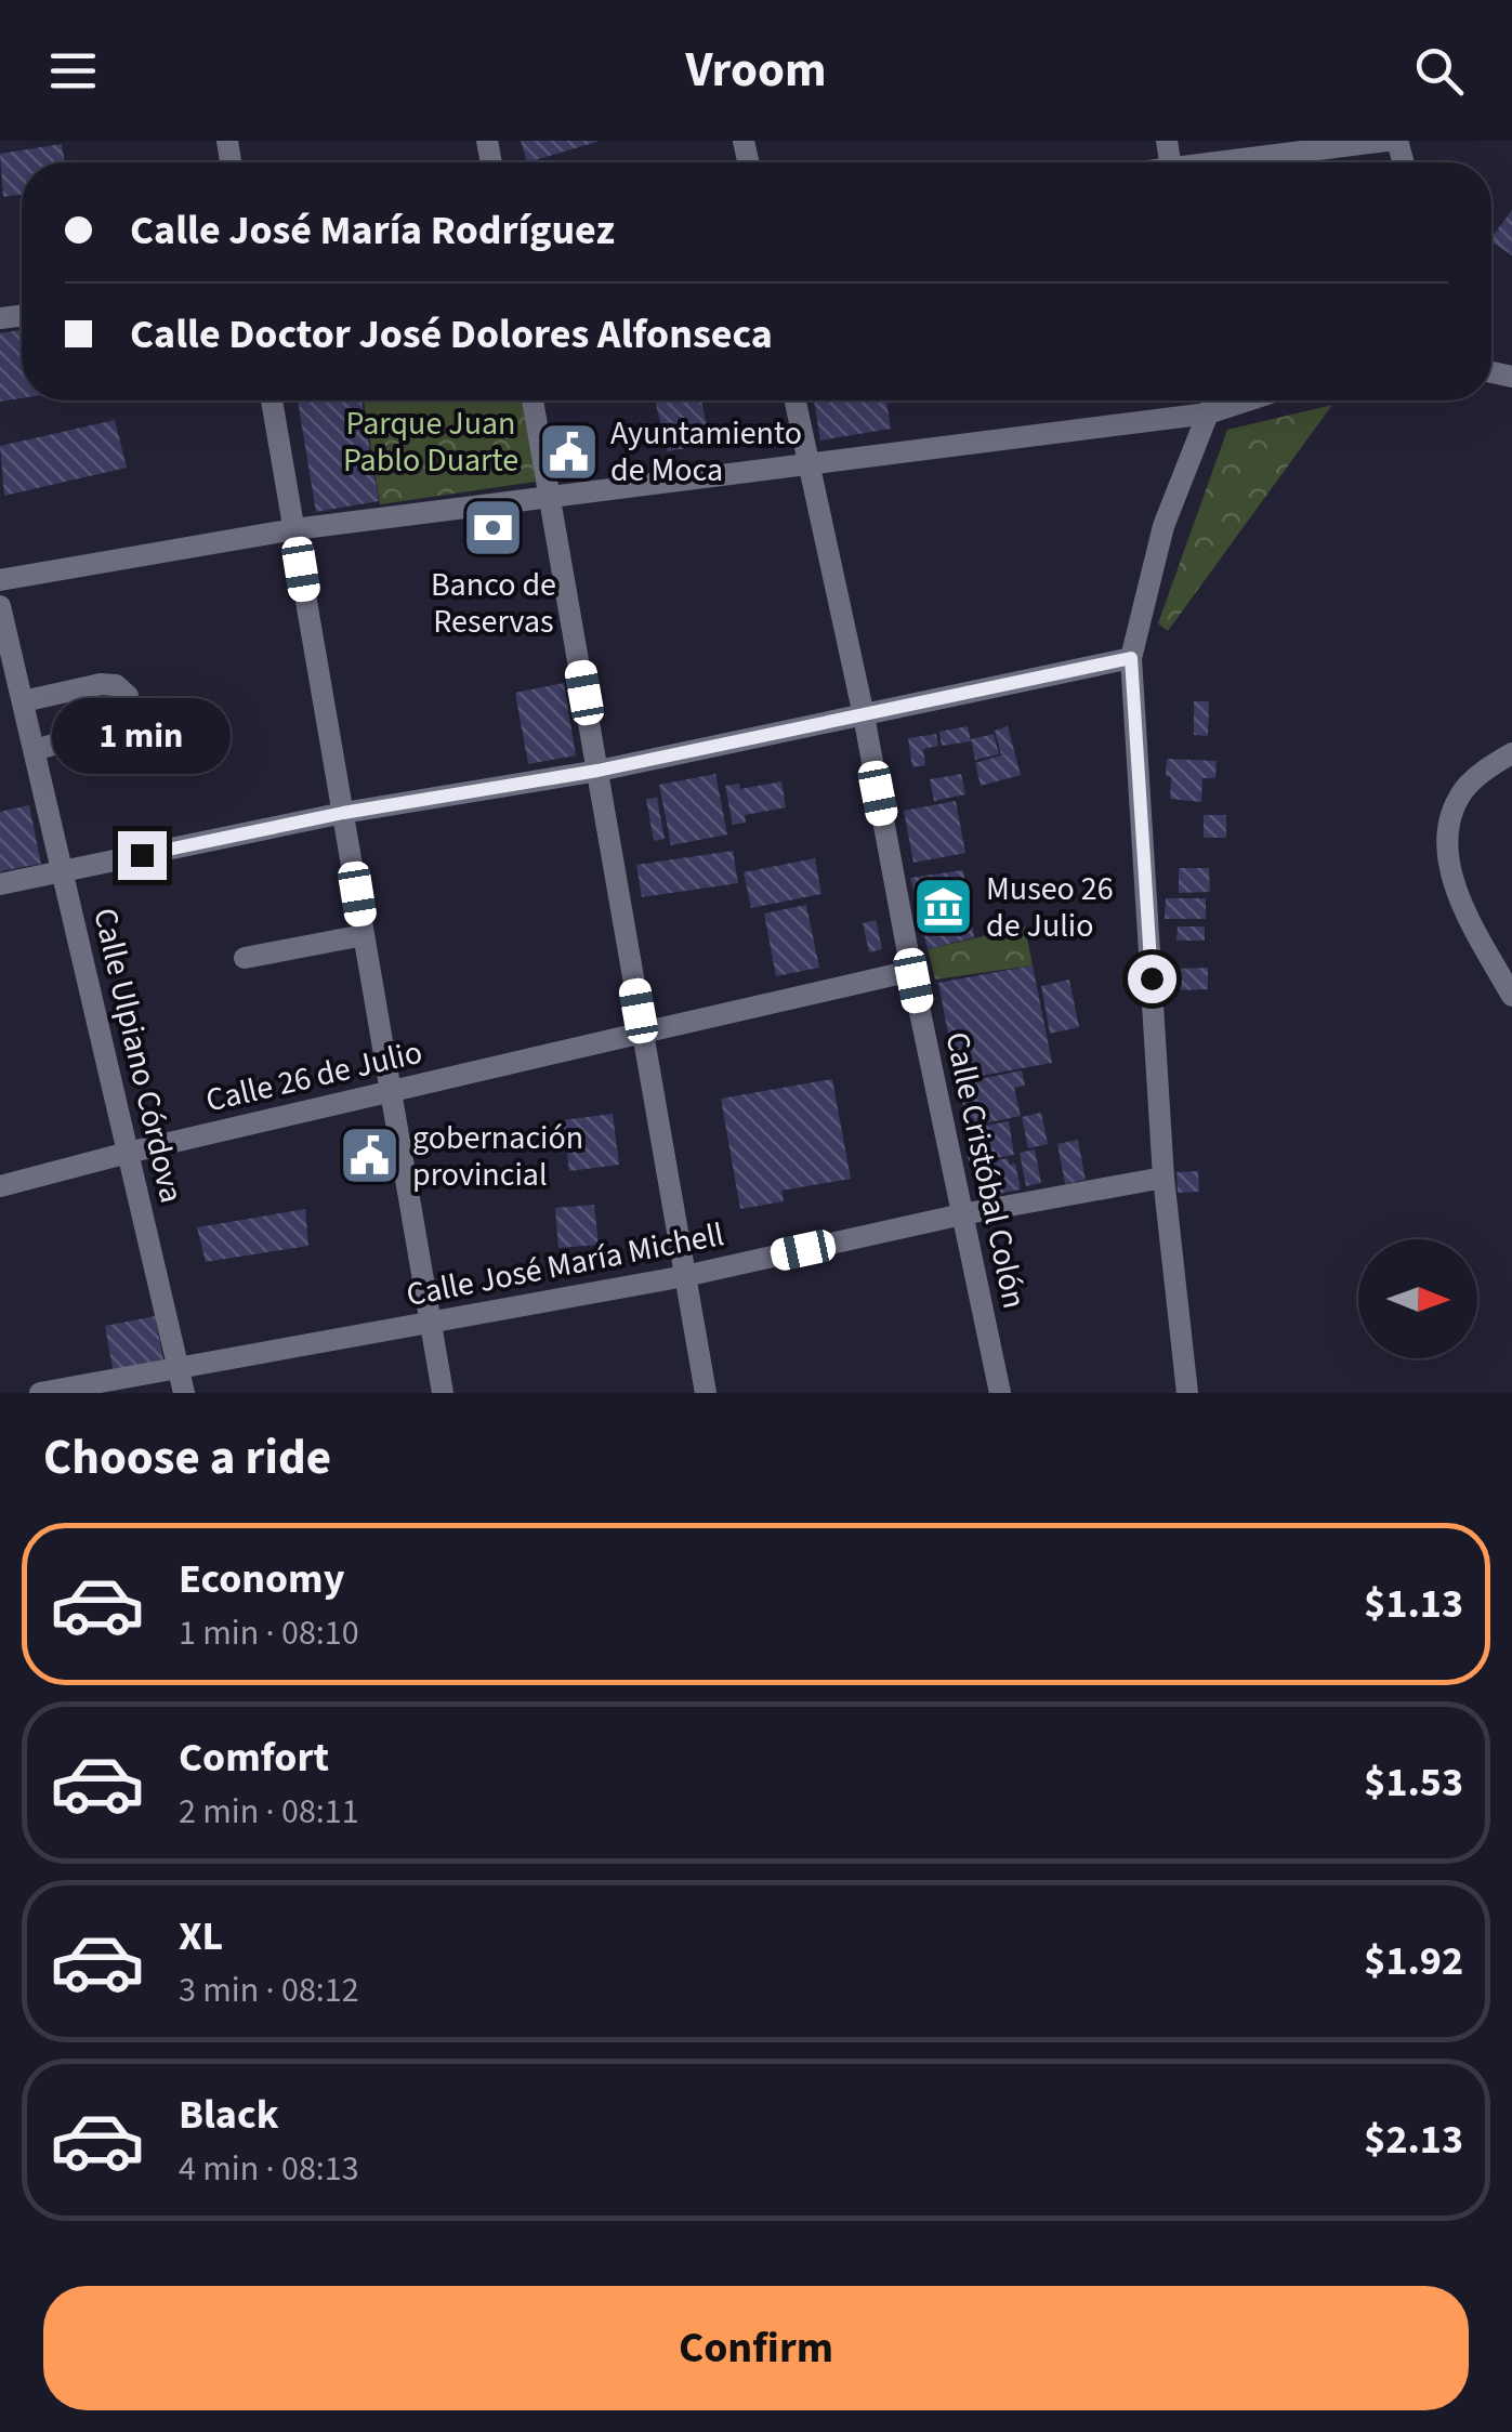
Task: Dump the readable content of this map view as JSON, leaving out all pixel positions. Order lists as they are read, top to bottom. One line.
{"streets":{"street":["Calle Ulpiano Córdova","Calle 26 de Julio","Calle Cristóbal Colón","Calle José María Michell"]},"crossings":[["Calle Ulpiano Córdova","Calle 26 de Julio"],["Calle Ulpiano Córdova","Calle José María Michell"],["Calle 26 de Julio","Calle Cristóbal Colón"],["Calle Cristóbal Colón","Calle José María Michell"]],"parks":["Parque Juan Pablo Duarte"],"places":{"public building":["Ayuntamiento de Moca","gobernación provincial"],"bank":["Banco de Reservas"],"museum":["Museo 26 de Julio"]},"north":"right","page":{"header":"Vroom","banner":["Calle José María Rodríguez","Calle Doctor José Dolores Alfonseca"],"bubble":"1 min","heading":"Choose a ride","list":[{"name":"Economy","note":"1 min · 08:10","value":"$1.13"},{"name":"Comfort","note":"2 min · 08:11","value":"$1.53"},{"name":"XL","note":"3 min · 08:12","value":"$1.92"},{"name":"Black","note":"4 min · 08:13","value":"$2.13"}],"buttons":"Confirm"}}
